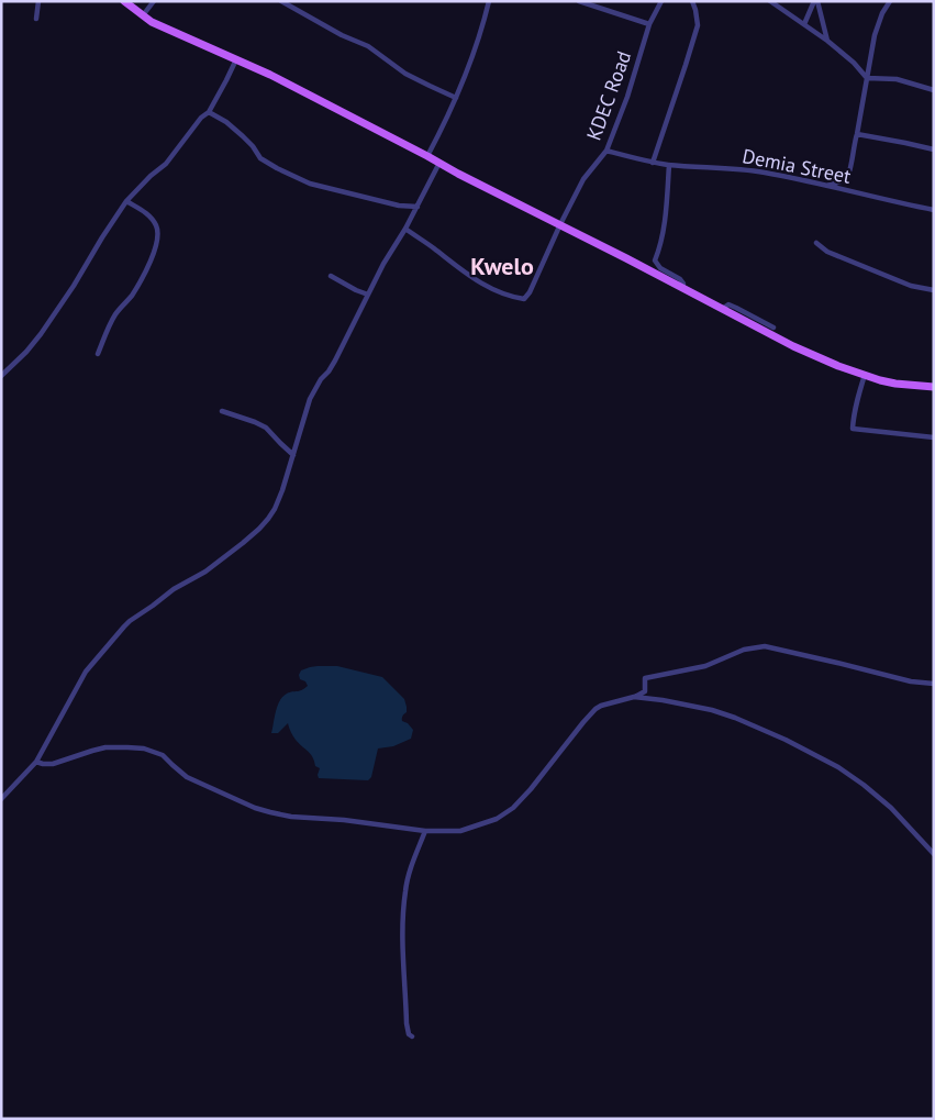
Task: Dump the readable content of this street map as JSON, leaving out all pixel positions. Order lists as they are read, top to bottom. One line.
{"streets":{"street":["KDEC Road","Demia Street"]},"crossings":[["KDEC Road","Demia Street"]],"districts":["Kwelo"]}
